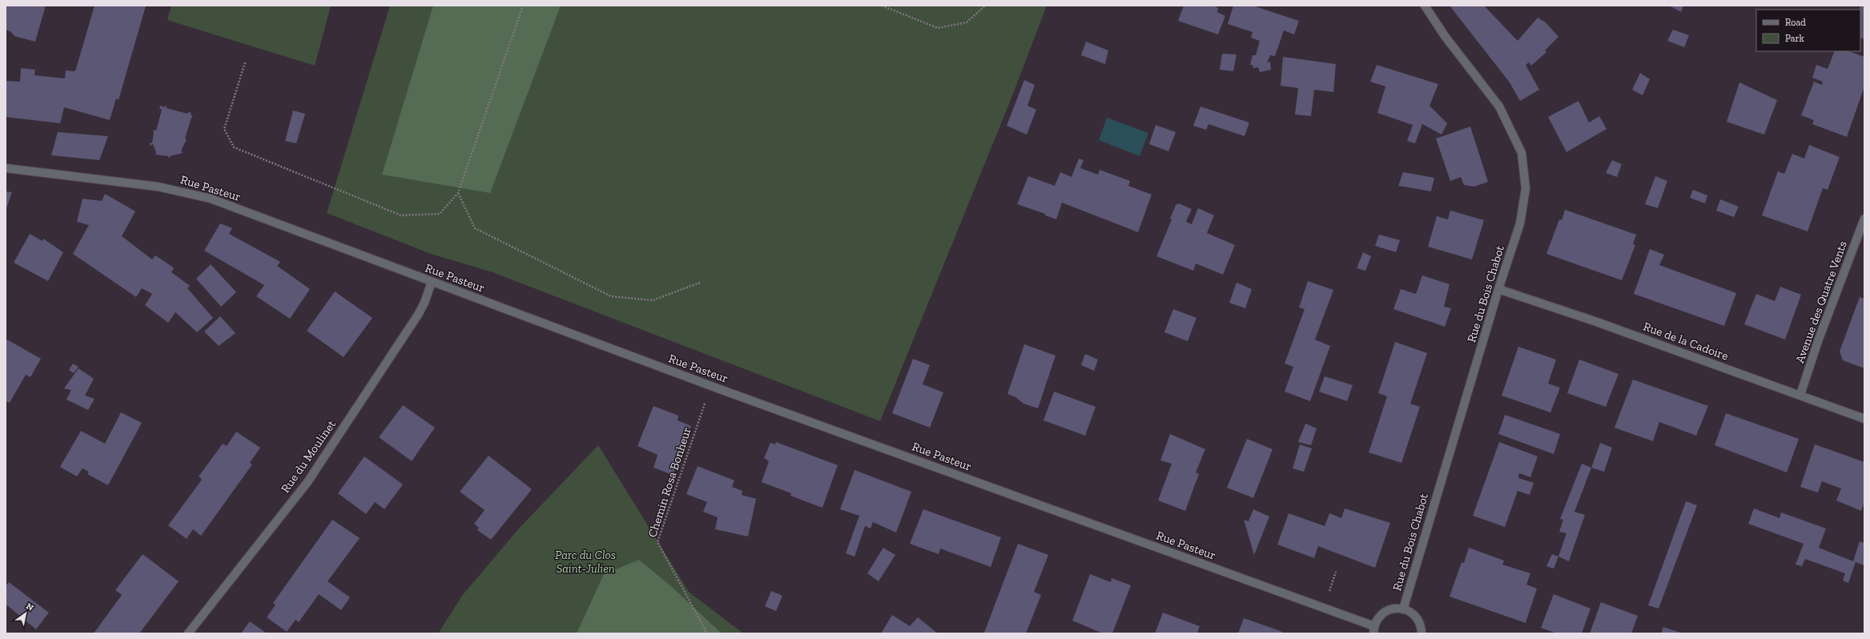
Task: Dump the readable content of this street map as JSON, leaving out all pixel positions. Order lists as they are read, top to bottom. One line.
{"streets":{"street":["Rue Pasteur","Rue du Bois Chabot","Avenue des Quatre Vents","Rue de la Cadoire","Rue du Moulinet"],"path":["Chemin Rosa Bonheur"]},"crossings":[["Rue Pasteur","Rue du Moulinet"],["Rue Pasteur","Chemin Rosa Bonheur"],["Rue du Bois Chabot","Rue de la Cadoire"],["Avenue des Quatre Vents","Rue de la Cadoire"]],"parks":["Parc du Clos Saint-Julien"],"legend":["Road","Park"],"north":"top right"}
